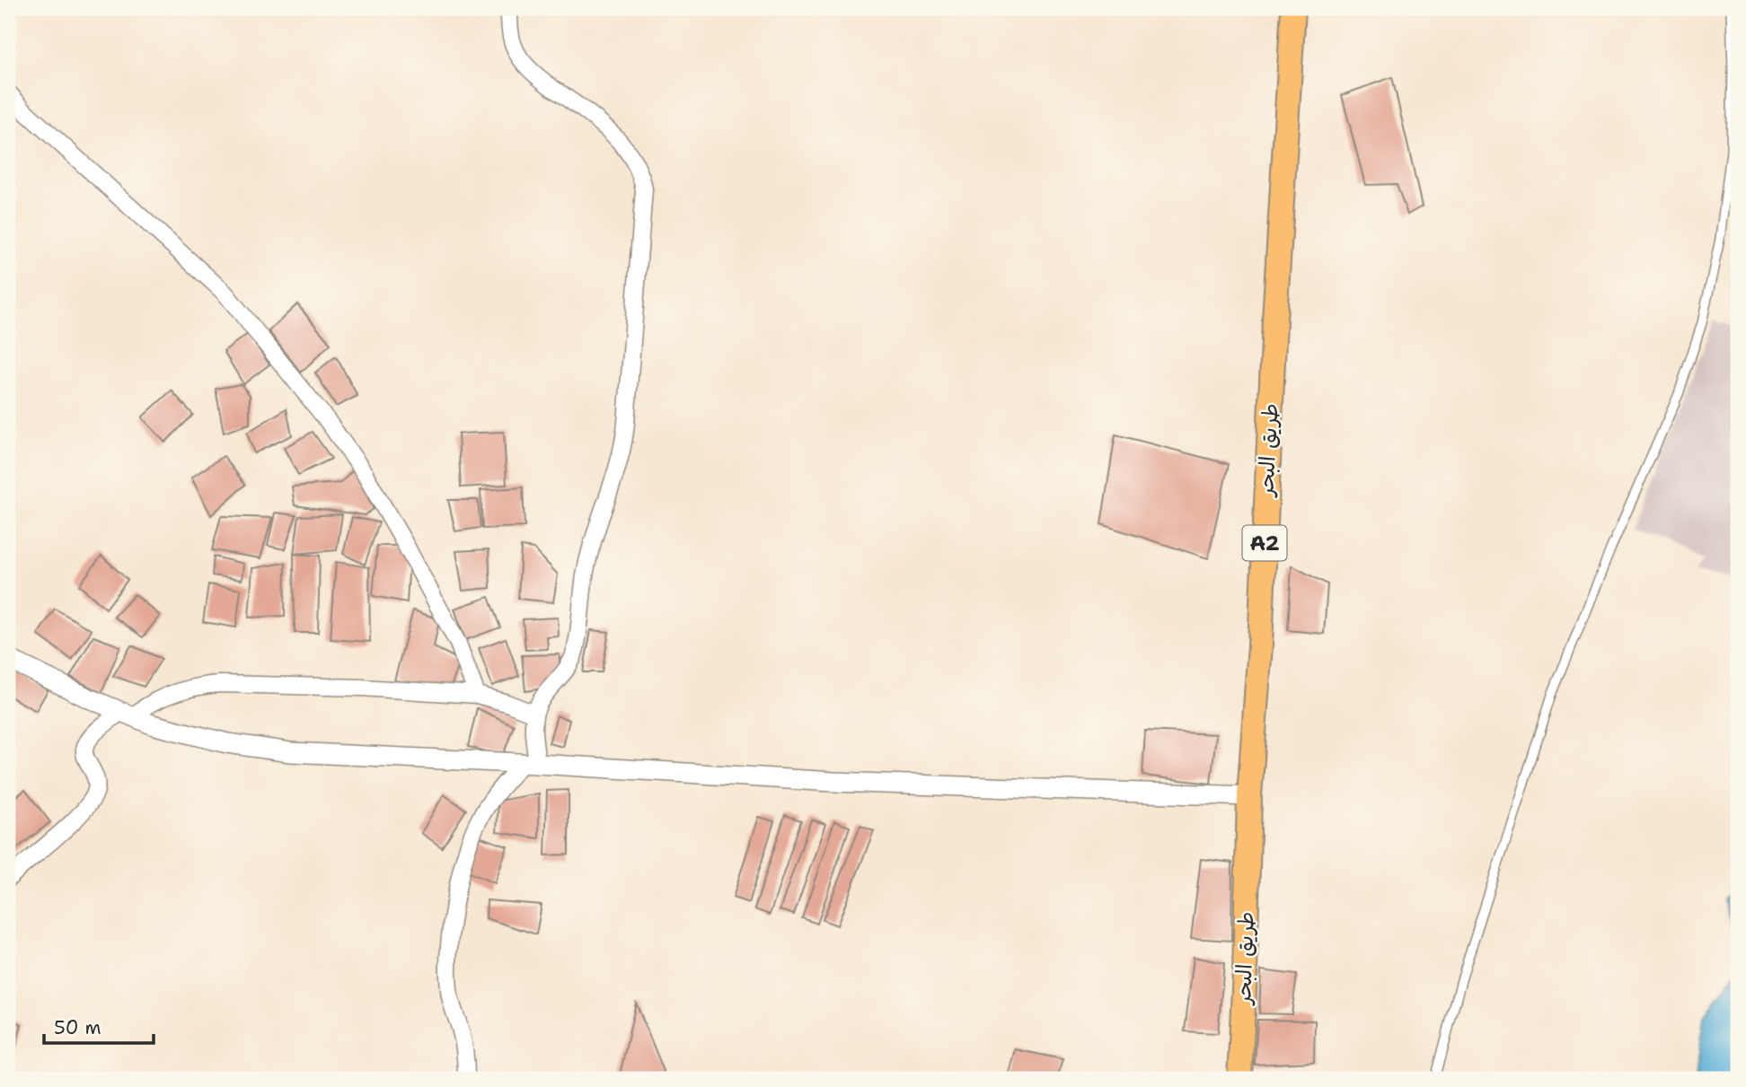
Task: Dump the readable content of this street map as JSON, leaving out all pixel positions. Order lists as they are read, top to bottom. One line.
{"streets":{"main road":["طريق البحر","A2"]},"scale_bar":"50 m"}
